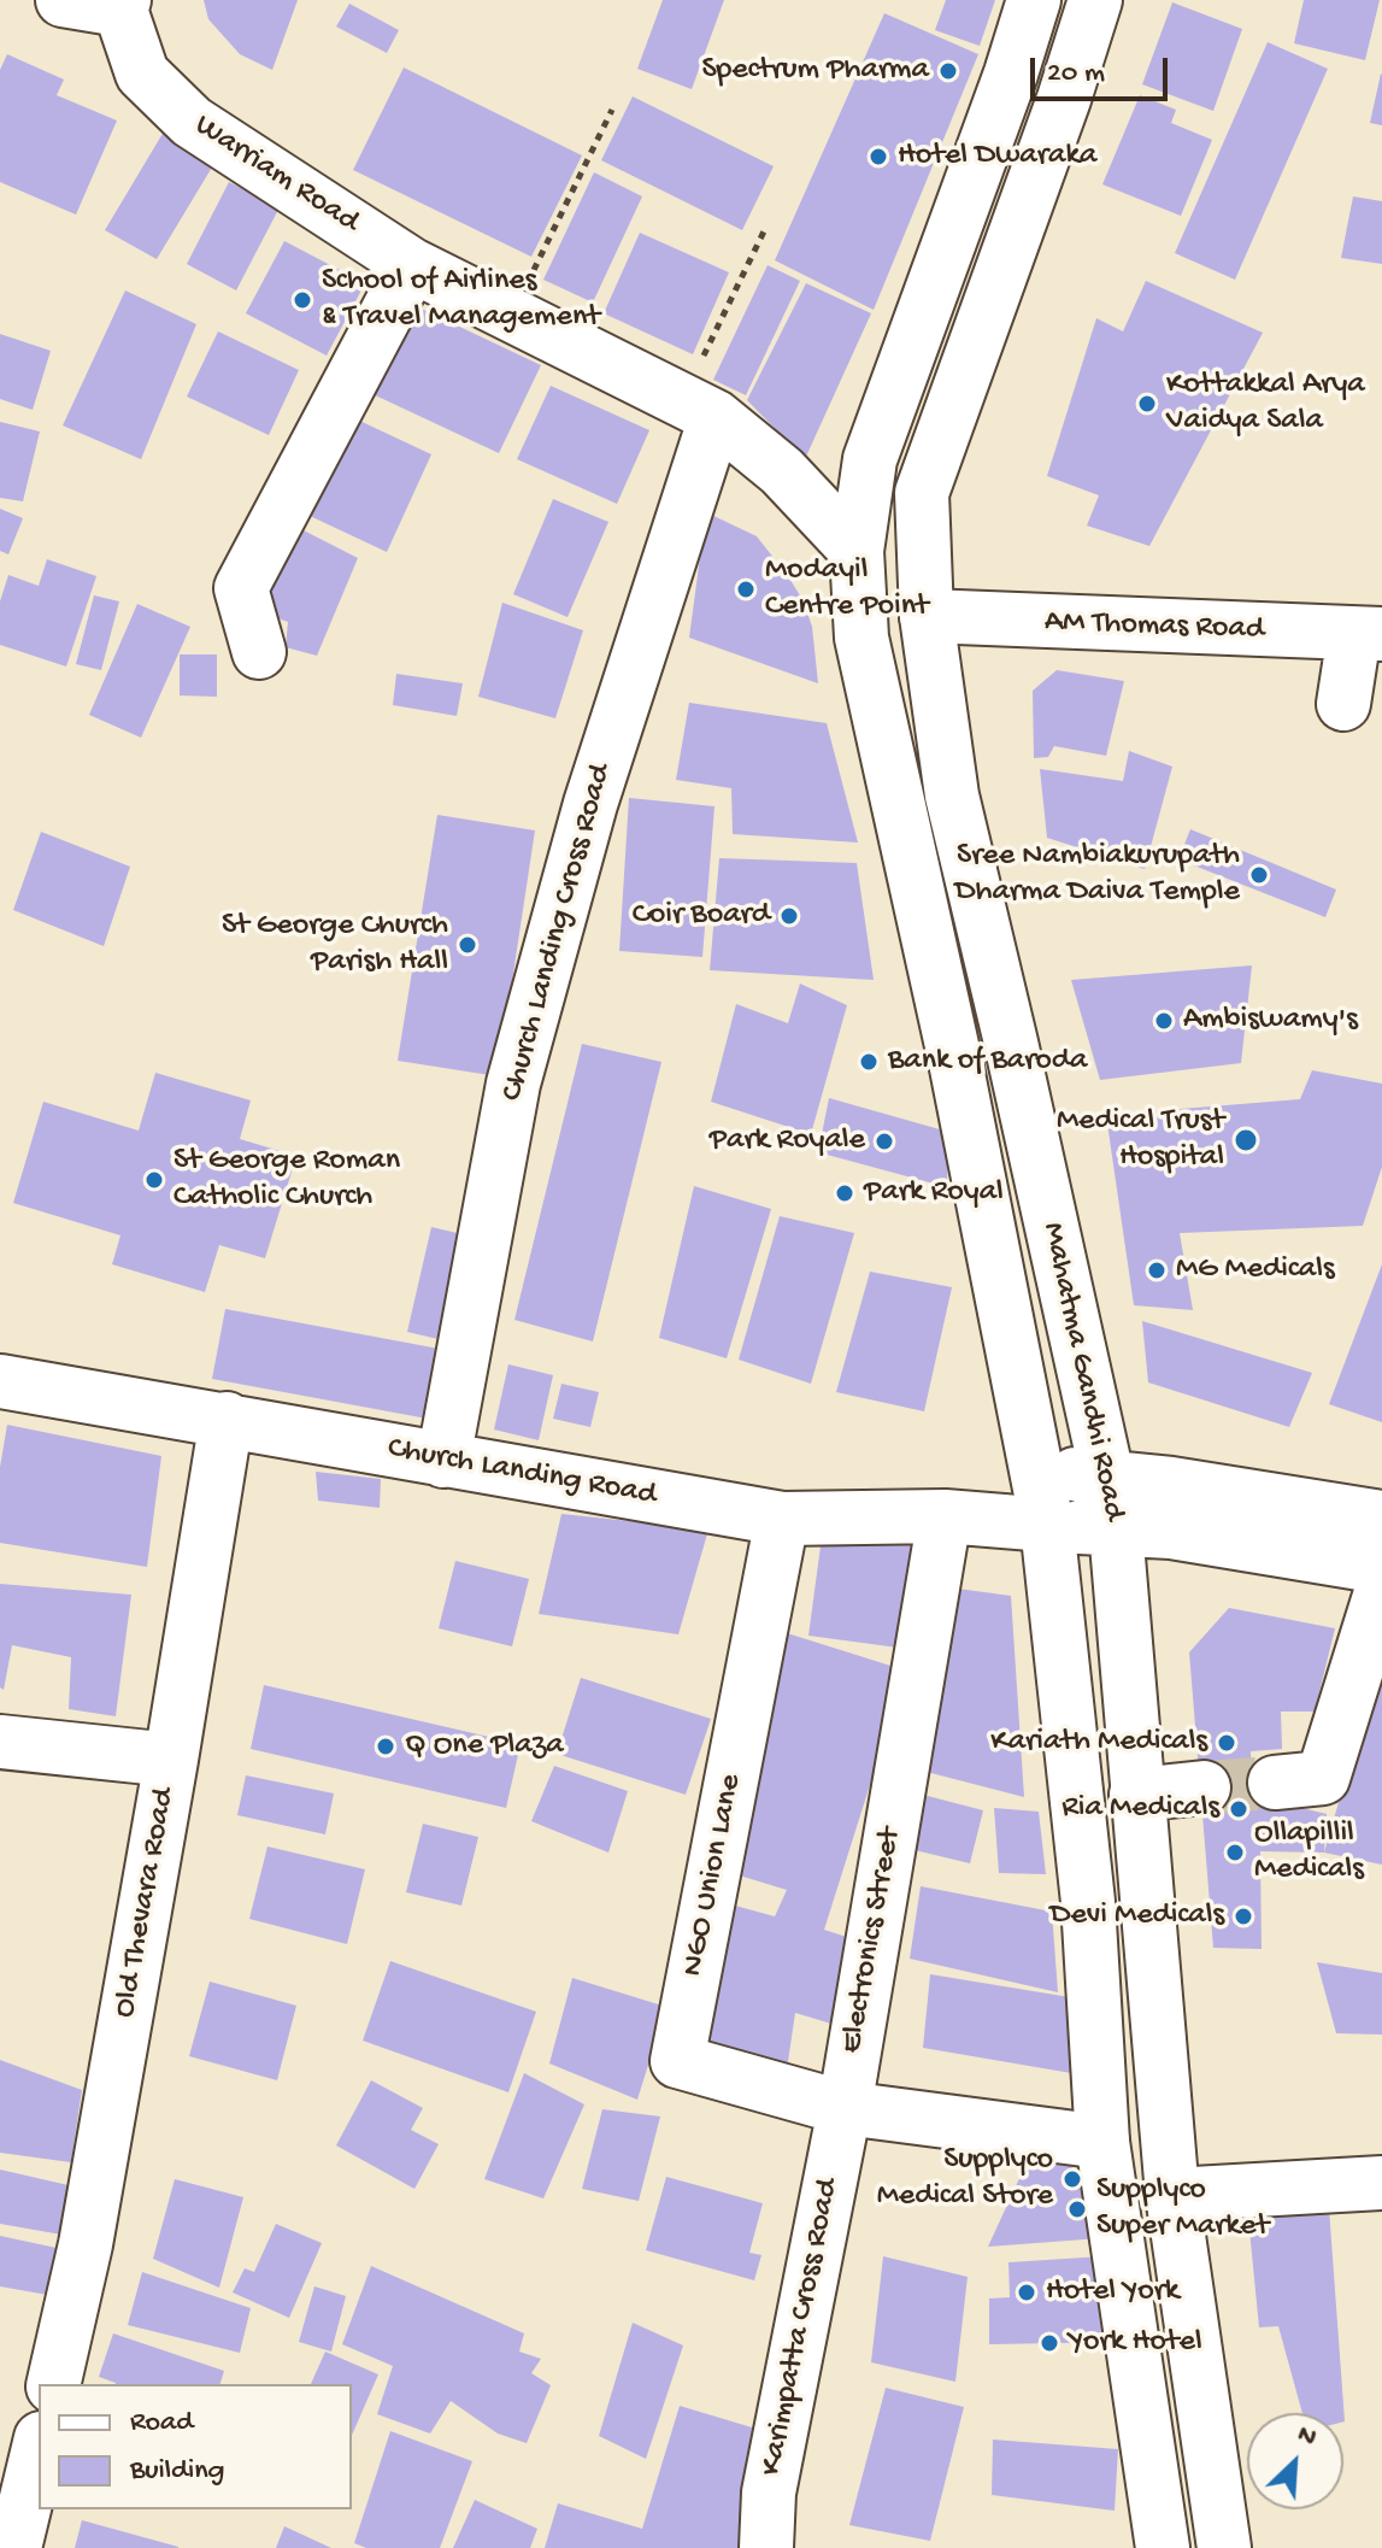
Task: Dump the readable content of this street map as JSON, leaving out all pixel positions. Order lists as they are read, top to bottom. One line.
{"streets":{"street":["Warriam Road","AM Thomas Road","Church Landing Cross Road","Mahatma Gandhi Road","Church Landing Road","NGO Union Lane","Old Thevara Road","Electronics Street","Karimpatta Cross Road"]},"crossings":[["Warriam Road","Church Landing Cross Road"],["Warriam Road","Mahatma Gandhi Road"],["AM Thomas Road","Mahatma Gandhi Road"],["Church Landing Cross Road","Church Landing Road"],["Mahatma Gandhi Road","Church Landing Road"],["Church Landing Road","NGO Union Lane"],["Church Landing Road","Old Thevara Road"],["Church Landing Road","Electronics Street"],["NGO Union Lane","Electronics Street"],["NGO Union Lane","Karimpatta Cross Road"],["Electronics Street","Karimpatta Cross Road"]],"places":["Spectrum Pharma","Hotel Dwaraka","School of Airlines & Travel Management","Kottakkal Arya Vaidya Sala","Modayil Centre Point","Sree Nambiakurupath Dharma Daiva Temple","Coir Board","St George Church Parish Hall","Ambiswamy's","Bank of Baroda","Medical Trust Hospital","Park Royale","St George Roman Catholic Church","Park Royal","MG Medicals","Kariath Medicals","Q One Plaza","Ria Medicals","Ollapillil Medicals","Devi Medicals","Supplyco Medical Store","Supplyco Super Market","Hotel York","York Hotel"],"legend":["Road","Building"],"scale_bar":"20 m","north":"top right"}
